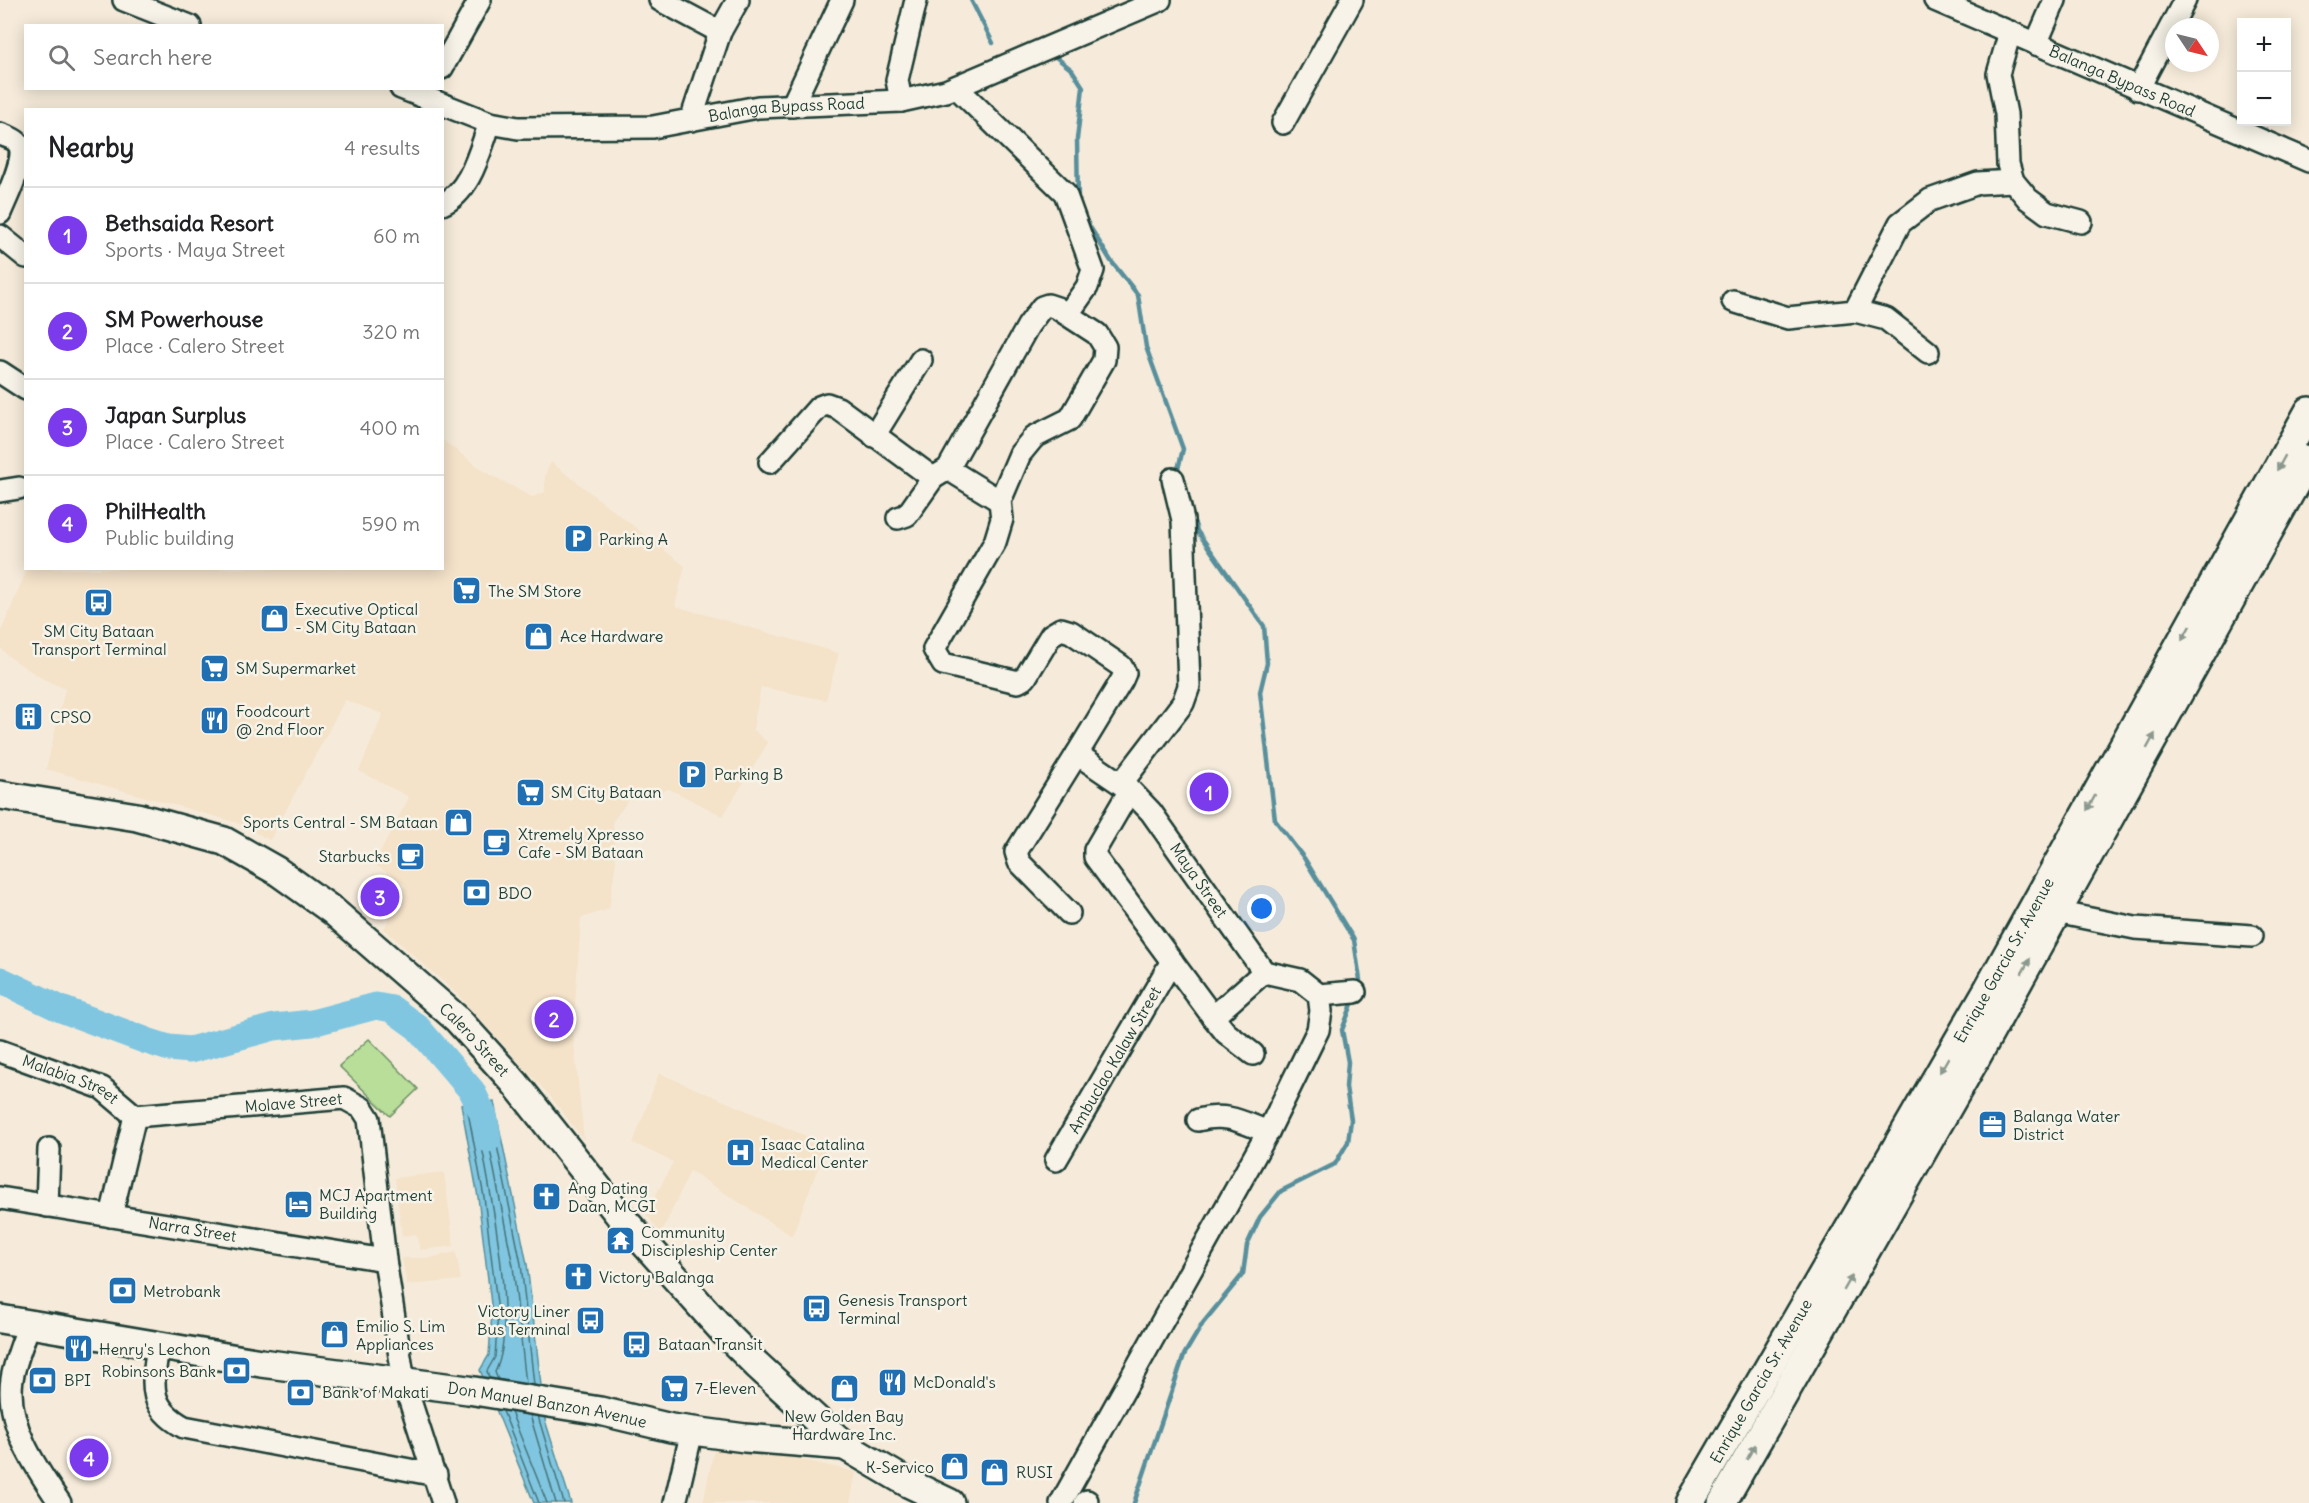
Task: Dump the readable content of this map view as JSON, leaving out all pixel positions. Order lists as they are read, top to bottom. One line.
{"streets":{"main road":["Enrique Garcia Sr. Avenue","Calero Street","Don Manuel Banzon Avenue"],"street":["Balanga Bypass Road","Maya Street","Ambuclao Kalaw Street","Malabia Street","Molave Street","Narra Street"]},"crossings":[["Calero Street","Don Manuel Banzon Avenue"],["Malabia Street","Molave Street"],["Molave Street","Narra Street"],["Molave Street","Don Manuel Banzon Avenue"]],"places":{"parking":["Parking A","Parking B"],"supermarket":["The SM Store","SM Supermarket","SM City Bataan","7-Eleven"],"bus stop":["SM City Bataan Transport Terminal","Genesis Transport Terminal","Victory Liner Bus Terminal","Bataan Transit"],"shop":["Executive Optical - SM City Bataan","Ace Hardware","Sports Central - SM Bataan","Emilio S. Lim Appliances","New Golden Bay Hardware Inc.","K-Servico","RUSI"],"building":["CPSO"],"restaurant":["Foodcourt @ 2nd Floor","Henry's Lechon","McDonald's"],"cafe":["Xtremely Xpresso Cafe - SM Bataan","Starbucks"],"bank":["BDO","Metrobank","Robinsons Bank","BPI","Bank of Makati"],"office":["Balanga Water District"],"hospital":["Isaac Catalina Medical Center"],"church":["Ang Dating Daan, MCGI","Victory Balanga"],"hotel":["MCJ Apartment Building"],"temple":["Community Discipleship Center"]},"north":"bottom right","page":{"map_buttons":["+","−"],"search":"Search here","heading":["Nearby","4 results"],"list":[{"mark":"1","name":"Bethsaida Resort","note":"Sports · Maya Street","value":"60 m"},{"mark":"2","name":"SM Powerhouse","note":"Place · Calero Street","value":"320 m"},{"mark":"3","name":"Japan Surplus","note":"Place · Calero Street","value":"400 m"},{"mark":"4","name":"PhilHealth","note":"Public building","value":"590 m"}],"pins":["1","3","2","4"]}}
